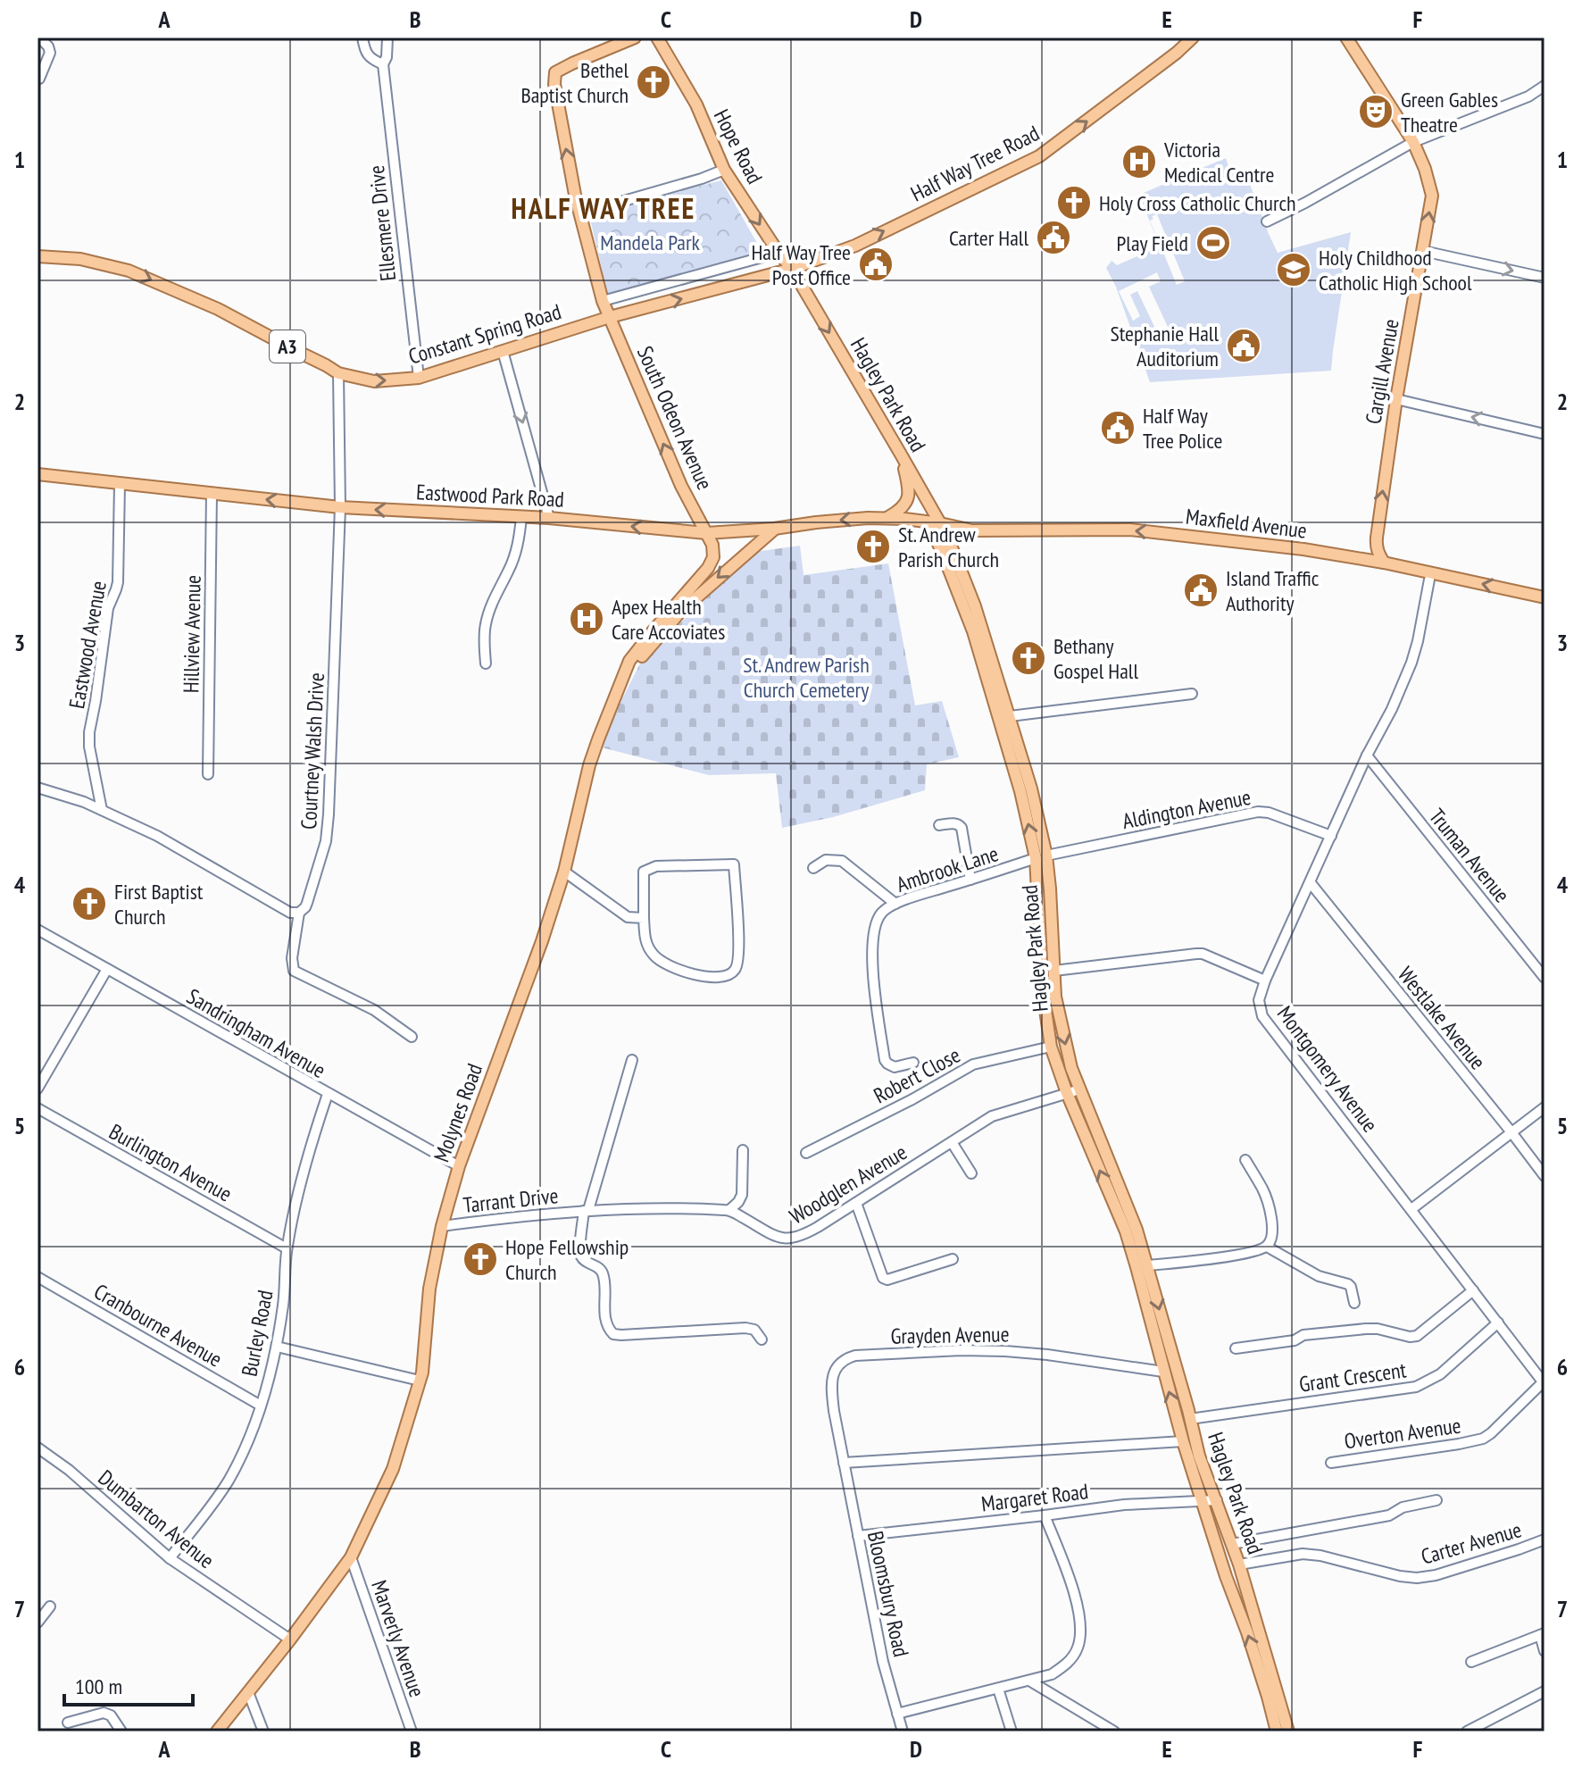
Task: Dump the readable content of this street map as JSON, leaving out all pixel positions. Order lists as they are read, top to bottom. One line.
{"streets":{"main road":["Hope Road","Half Way Tree Road","Constant Spring Road","A3","Cargill Avenue","Hagley Park Road","South Odeon Avenue","Eastwood Park Road","Maxfield Avenue","Molynes Road"],"street":["Ellesmere Drive","Hillview Avenue","Eastwood Avenue","Courtney Walsh Drive","Aldington Avenue","Truman Avenue","Ambrook Lane","Westlake Avenue","Sandringham Avenue","Montgomery Avenue","Robert Close","Burlington Avenue","Woodglen Avenue","Tarrant Drive","Cranbourne Avenue","Burley Road","Grayden Avenue","Grant Crescent","Overton Avenue","Margaret Road","Dumbarton Avenue","Carter Avenue","Bloomsbury Road","Marverly Avenue"]},"crossings":[["Hope Road","Half Way Tree Road"],["Hope Road","Constant Spring Road"],["Hope Road","Hagley Park Road"],["Half Way Tree Road","Constant Spring Road"],["Half Way Tree Road","Hagley Park Road"],["Ellesmere Drive","Constant Spring Road"],["Constant Spring Road","Hagley Park Road"],["Constant Spring Road","South Odeon Avenue"],["Constant Spring Road","Courtney Walsh Drive"],["Cargill Avenue","Maxfield Avenue"],["Hagley Park Road","Eastwood Park Road"],["Hagley Park Road","Maxfield Avenue"],["Hagley Park Road","Aldington Avenue"],["Hagley Park Road","Ambrook Lane"],["Hagley Park Road","Robert Close"],["Hagley Park Road","Woodglen Avenue"],["Hagley Park Road","Grayden Avenue"],["Hagley Park Road","Grant Crescent"],["Hagley Park Road","Margaret Road"],["Hagley Park Road","Carter Avenue"],["South Odeon Avenue","Eastwood Park Road"],["Eastwood Park Road","Maxfield Avenue"],["Eastwood Park Road","Hillview Avenue"],["Eastwood Park Road","Eastwood Avenue"],["Eastwood Park Road","Courtney Walsh Drive"],["Eastwood Park Road","Molynes Road"],["Aldington Avenue","Ambrook Lane"],["Aldington Avenue","Montgomery Avenue"],["Truman Avenue","Montgomery Avenue"],["Westlake Avenue","Montgomery Avenue"],["Sandringham Avenue","Molynes Road"],["Sandringham Avenue","Burley Road"],["Montgomery Avenue","Grant Crescent"],["Montgomery Avenue","Overton Avenue"],["Molynes Road","Tarrant Drive"],["Molynes Road","Dumbarton Avenue"],["Molynes Road","Marverly Avenue"],["Burlington Avenue","Burley Road"],["Woodglen Avenue","Tarrant Drive"],["Cranbourne Avenue","Burley Road"],["Burley Road","Dumbarton Avenue"],["Grayden Avenue","Bloomsbury Road"],["Margaret Road","Bloomsbury Road"]],"one_way":["Hope Road","Half Way Tree Road","Constant Spring Road","Cargill Avenue","South Odeon Avenue","Eastwood Park Road","Maxfield Avenue"],"districts":["HALF WAY TREE"],"parks":["Mandela Park","St. Andrew Parish Church Cemetery"],"places":{"church":["Bethel Baptist Church","Holy Cross Catholic Church","St. Andrew Parish Church","Bethany Gospel Hall","First Baptist Church","Hope Fellowship Church"],"theatre":["Green Gables Theatre"],"hospital":["Victoria Medical Centre","Apex Health Care Accoviates"],"public building":["Carter Hall","Half Way Tree Post Office","Stephanie Hall Auditorium","Half Way Tree Police","Island Traffic Authority"],"sports":["Play Field"],"school or university":["Holy Childhood Catholic High School"]},"scale_bar":"100 m","grid":{"columns":["A","B","C","D","E","F"],"rows":["1","2","3","4","5","6","7"]}}
